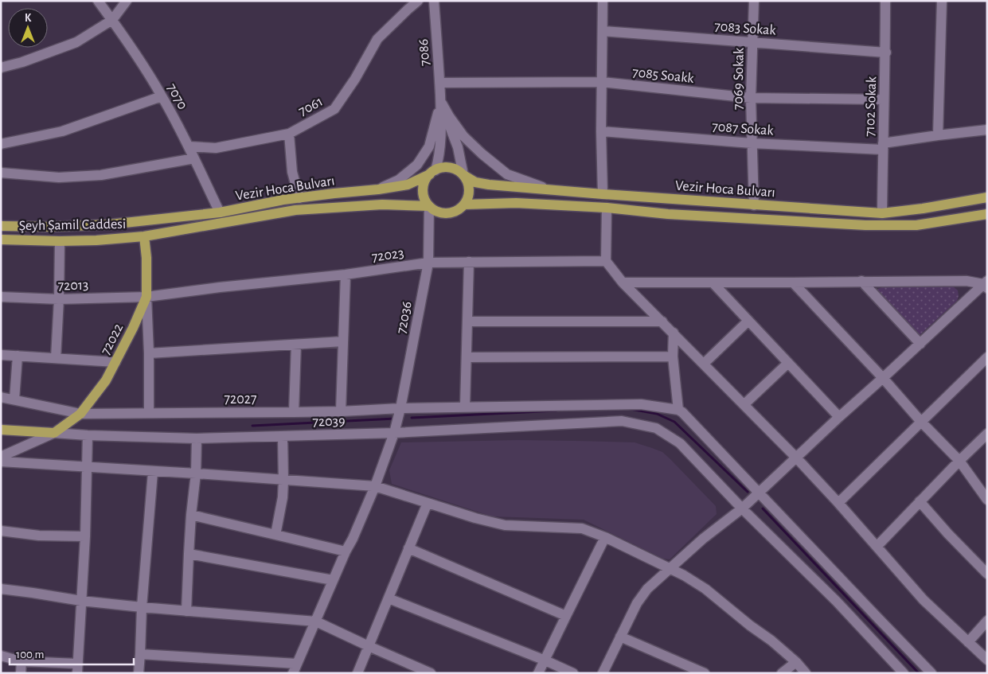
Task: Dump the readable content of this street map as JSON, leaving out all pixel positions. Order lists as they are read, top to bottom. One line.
{"streets":{"main road":["Vezir Hoca Bulvarı","Şeyh Şamil Caddesi","72022","72039"],"street":["7083 Sokak","7086","7085 Soakk","7069 Sokak","7070","7061","7102 Sokak","7087 Sokak","72023","72013","72036","72027"]},"crossings":[["7083 Sokak","7069 Sokak"],["7083 Sokak","7102 Sokak"],["7086","7085 Soakk"],["7086","Vezir Hoca Bulvarı"],["7086","72036"],["7085 Soakk","7069 Sokak"],["7085 Soakk","7102 Sokak"],["7069 Sokak","7087 Sokak"],["7069 Sokak","Vezir Hoca Bulvarı"],["7070","7061"],["7070","Vezir Hoca Bulvarı"],["7102 Sokak","7087 Sokak"],["7102 Sokak","Vezir Hoca Bulvarı"],["Vezir Hoca Bulvarı","Şeyh Şamil Caddesi"],["Vezir Hoca Bulvarı","72036"],["Vezir Hoca Bulvarı","72022"],["Şeyh Şamil Caddesi","72022"],["72023","72013"],["72023","72036"],["72023","72022"],["72013","72022"],["72036","72027"],["72036","72039"],["72022","72027"],["72022","72039"]],"scale_bar":"100 m","north":"top"}
